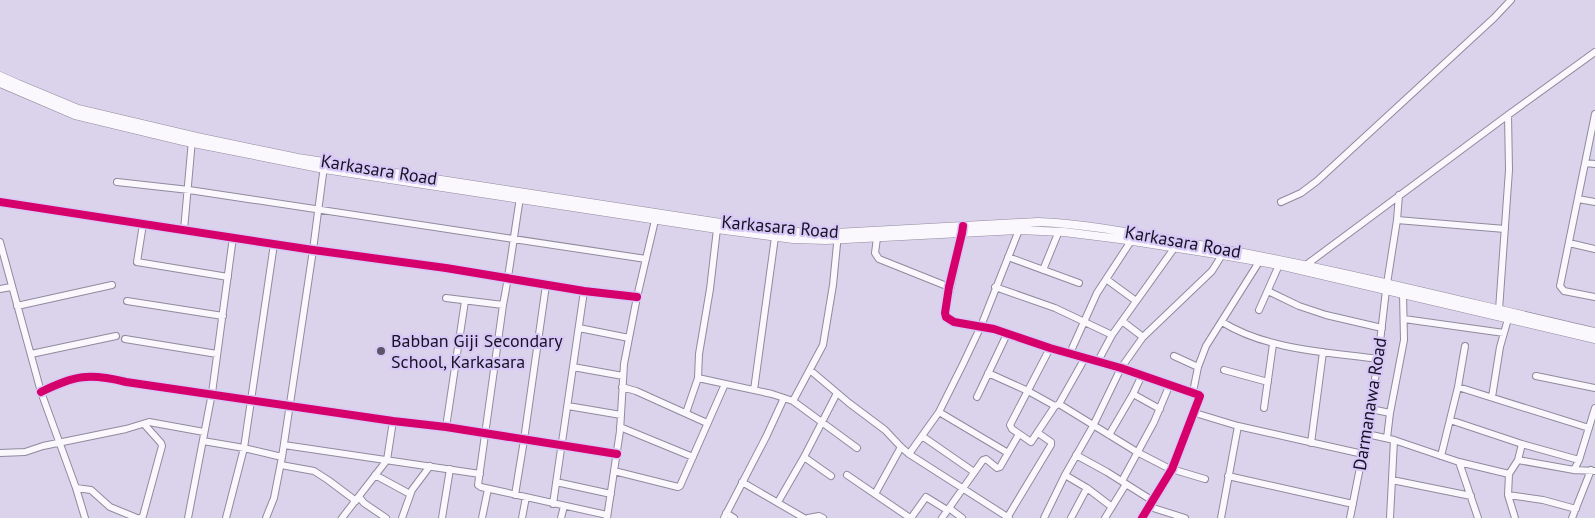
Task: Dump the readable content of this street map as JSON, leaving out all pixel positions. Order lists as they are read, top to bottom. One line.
{"streets":{"main road":["Karkasara Road"],"street":["Darmanawa Road"]},"crossings":[["Karkasara Road","Darmanawa Road"]],"places":["Babban Giji Secondary School, Karkasara"]}
